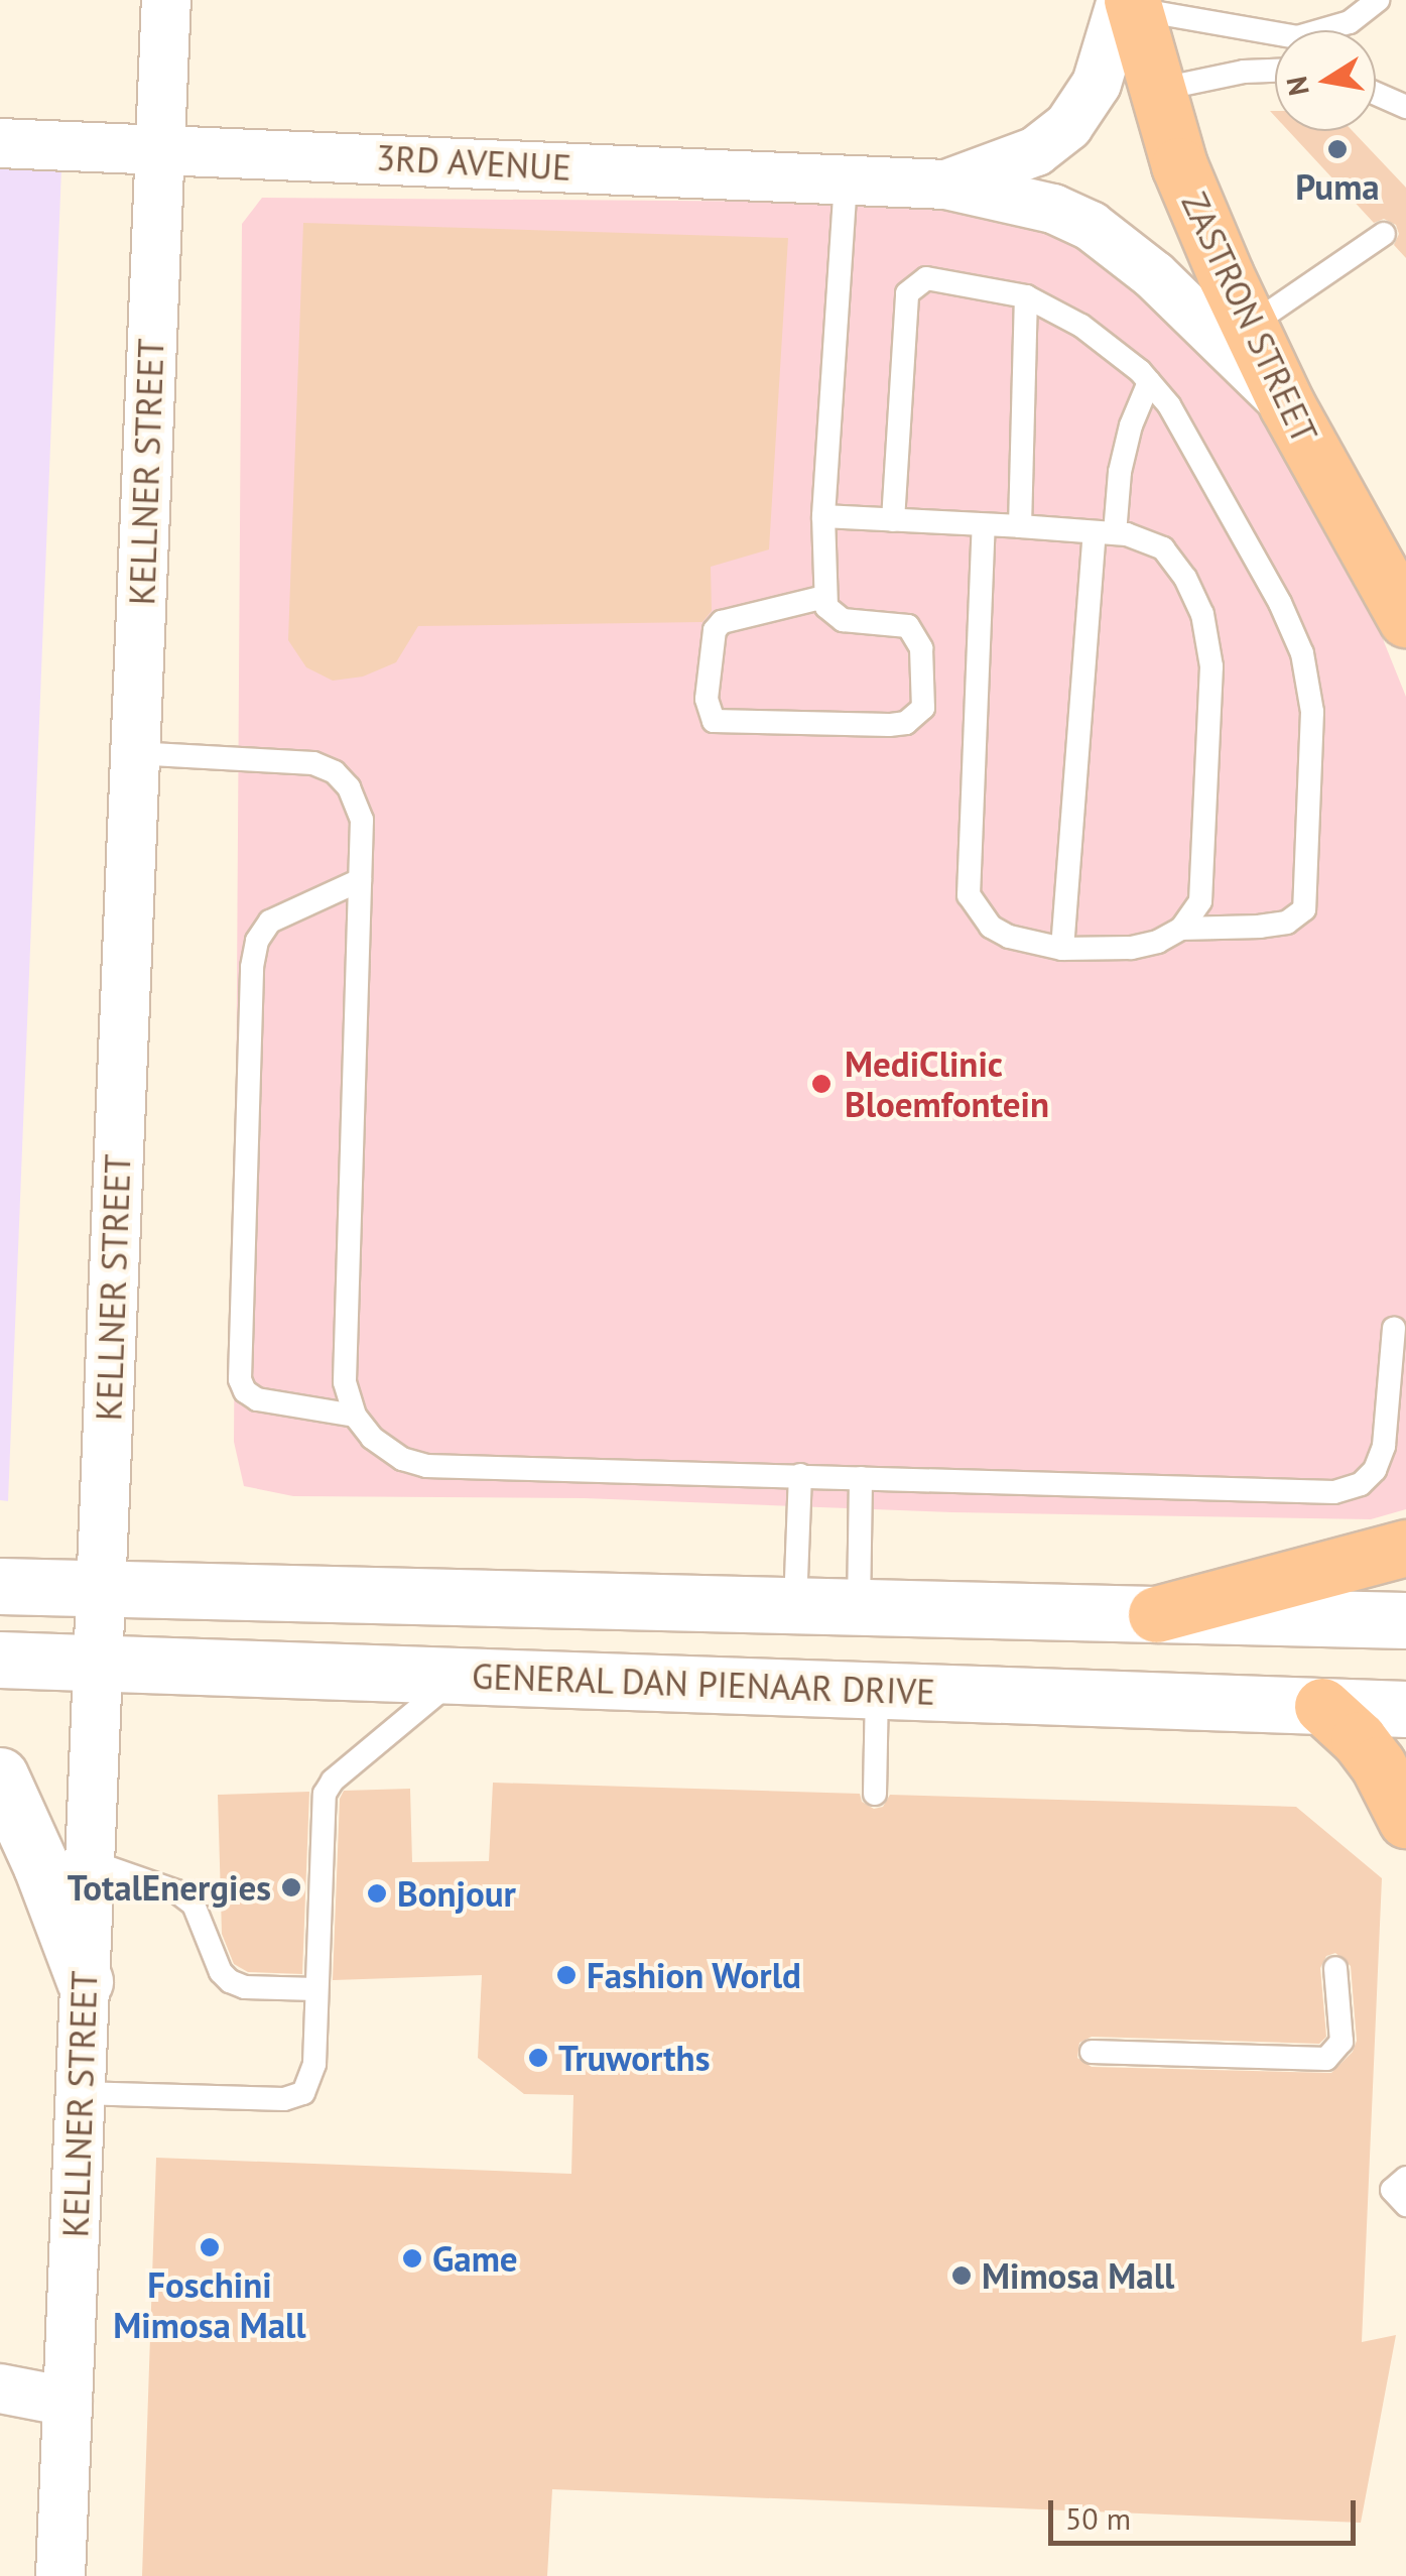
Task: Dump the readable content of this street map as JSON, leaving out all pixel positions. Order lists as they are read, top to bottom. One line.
{"streets":{"highway":["ZASTRON STREET"],"street":["3RD AVENUE","KELLNER STREET","GENERAL DAN PIENAAR DRIVE"]},"crossings":[["3RD AVENUE","ZASTRON STREET"],["3RD AVENUE","KELLNER STREET"],["KELLNER STREET","GENERAL DAN PIENAAR DRIVE"]],"places":["Puma","MediClinic Bloemfontein","TotalEnergies","Bonjour","Fashion World","Truworths","Foschini Mimosa Mall","Game","Mimosa Mall"],"scale_bar":"50 m","north":"left"}
